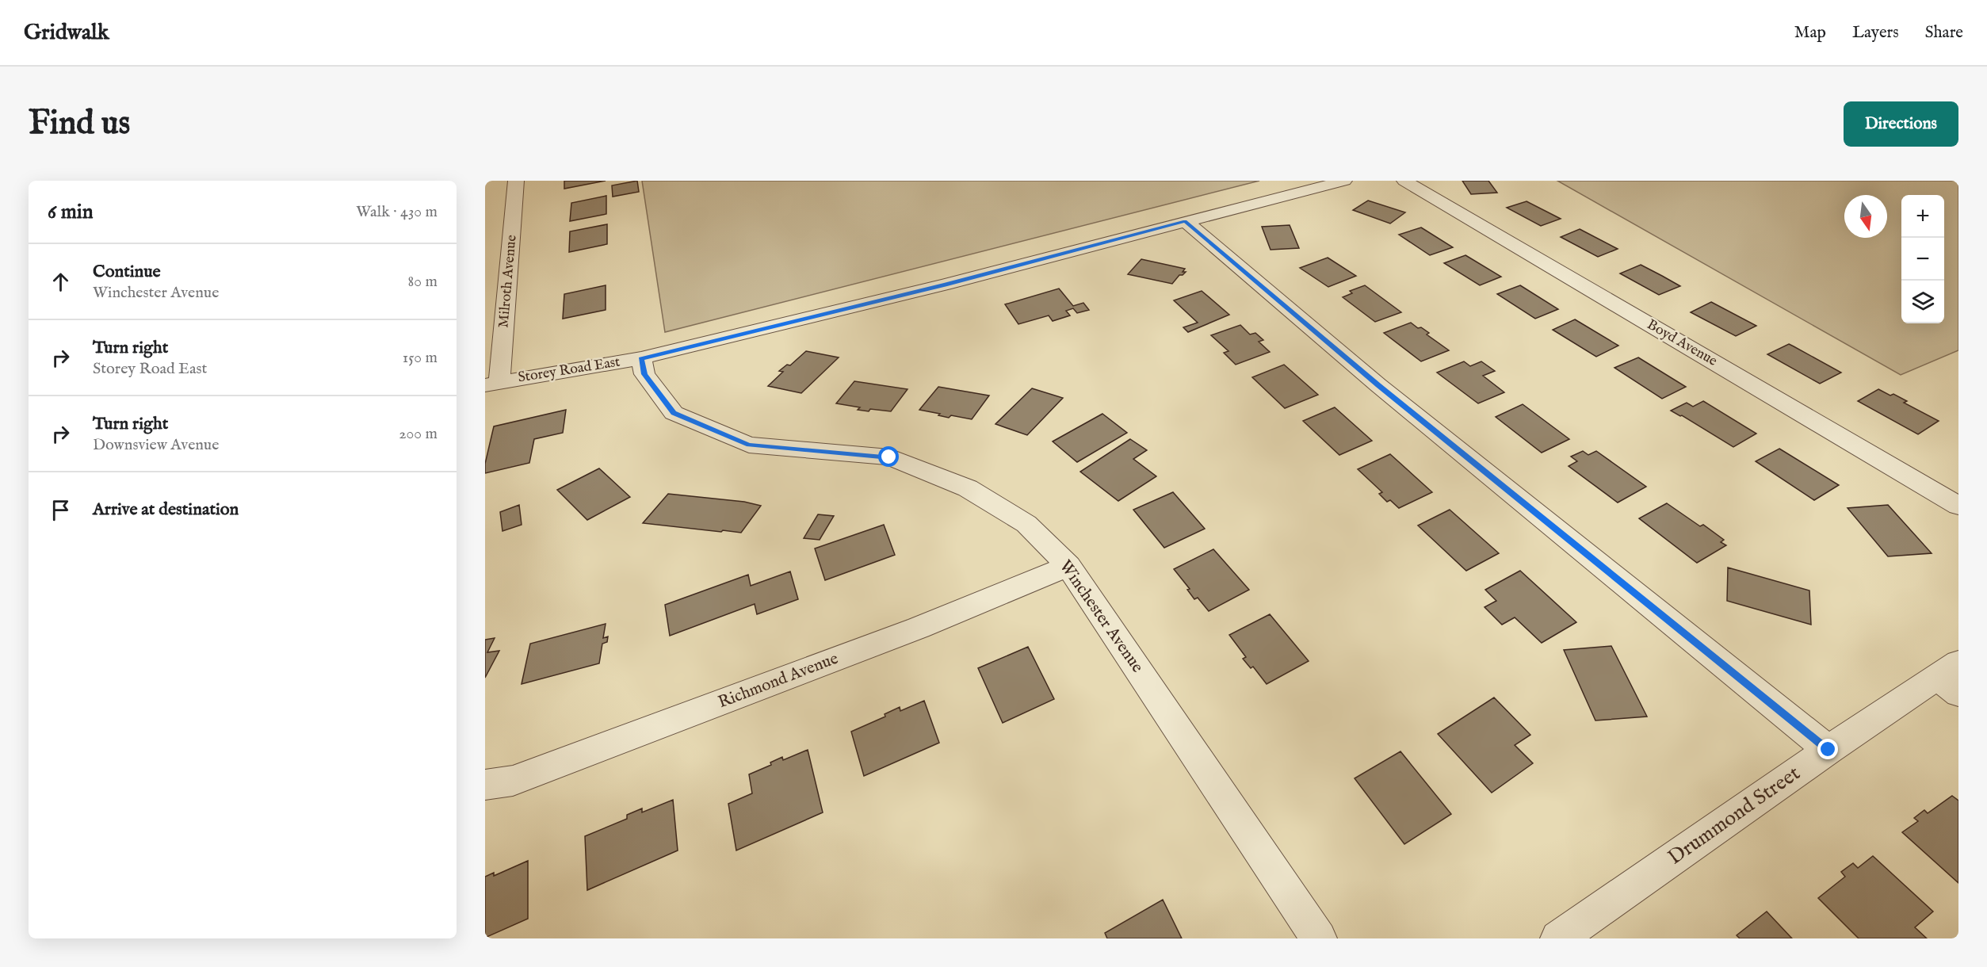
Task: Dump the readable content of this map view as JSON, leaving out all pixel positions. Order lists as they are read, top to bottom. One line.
{"streets":{"street":["Milroth Avenue","Boyd Avenue","Storey Road East","Winchester Avenue","Richmond Avenue","Drummond Street"]},"crossings":[["Milroth Avenue","Storey Road East"],["Storey Road East","Winchester Avenue"],["Winchester Avenue","Richmond Avenue"]],"north":"bottom","page":{"header":"Gridwalk","nav":["Map","Layers","Share"],"buttons":"Directions","title":"Find us","heading":["6 min","Walk · 430 m"],"map_buttons":["+","−"],"list":[["Continue","Winchester Avenue","80 m"],["Turn right","Storey Road East","150 m"],["Turn right","Downsview Avenue","200 m"],"Arrive at destination"]}}
